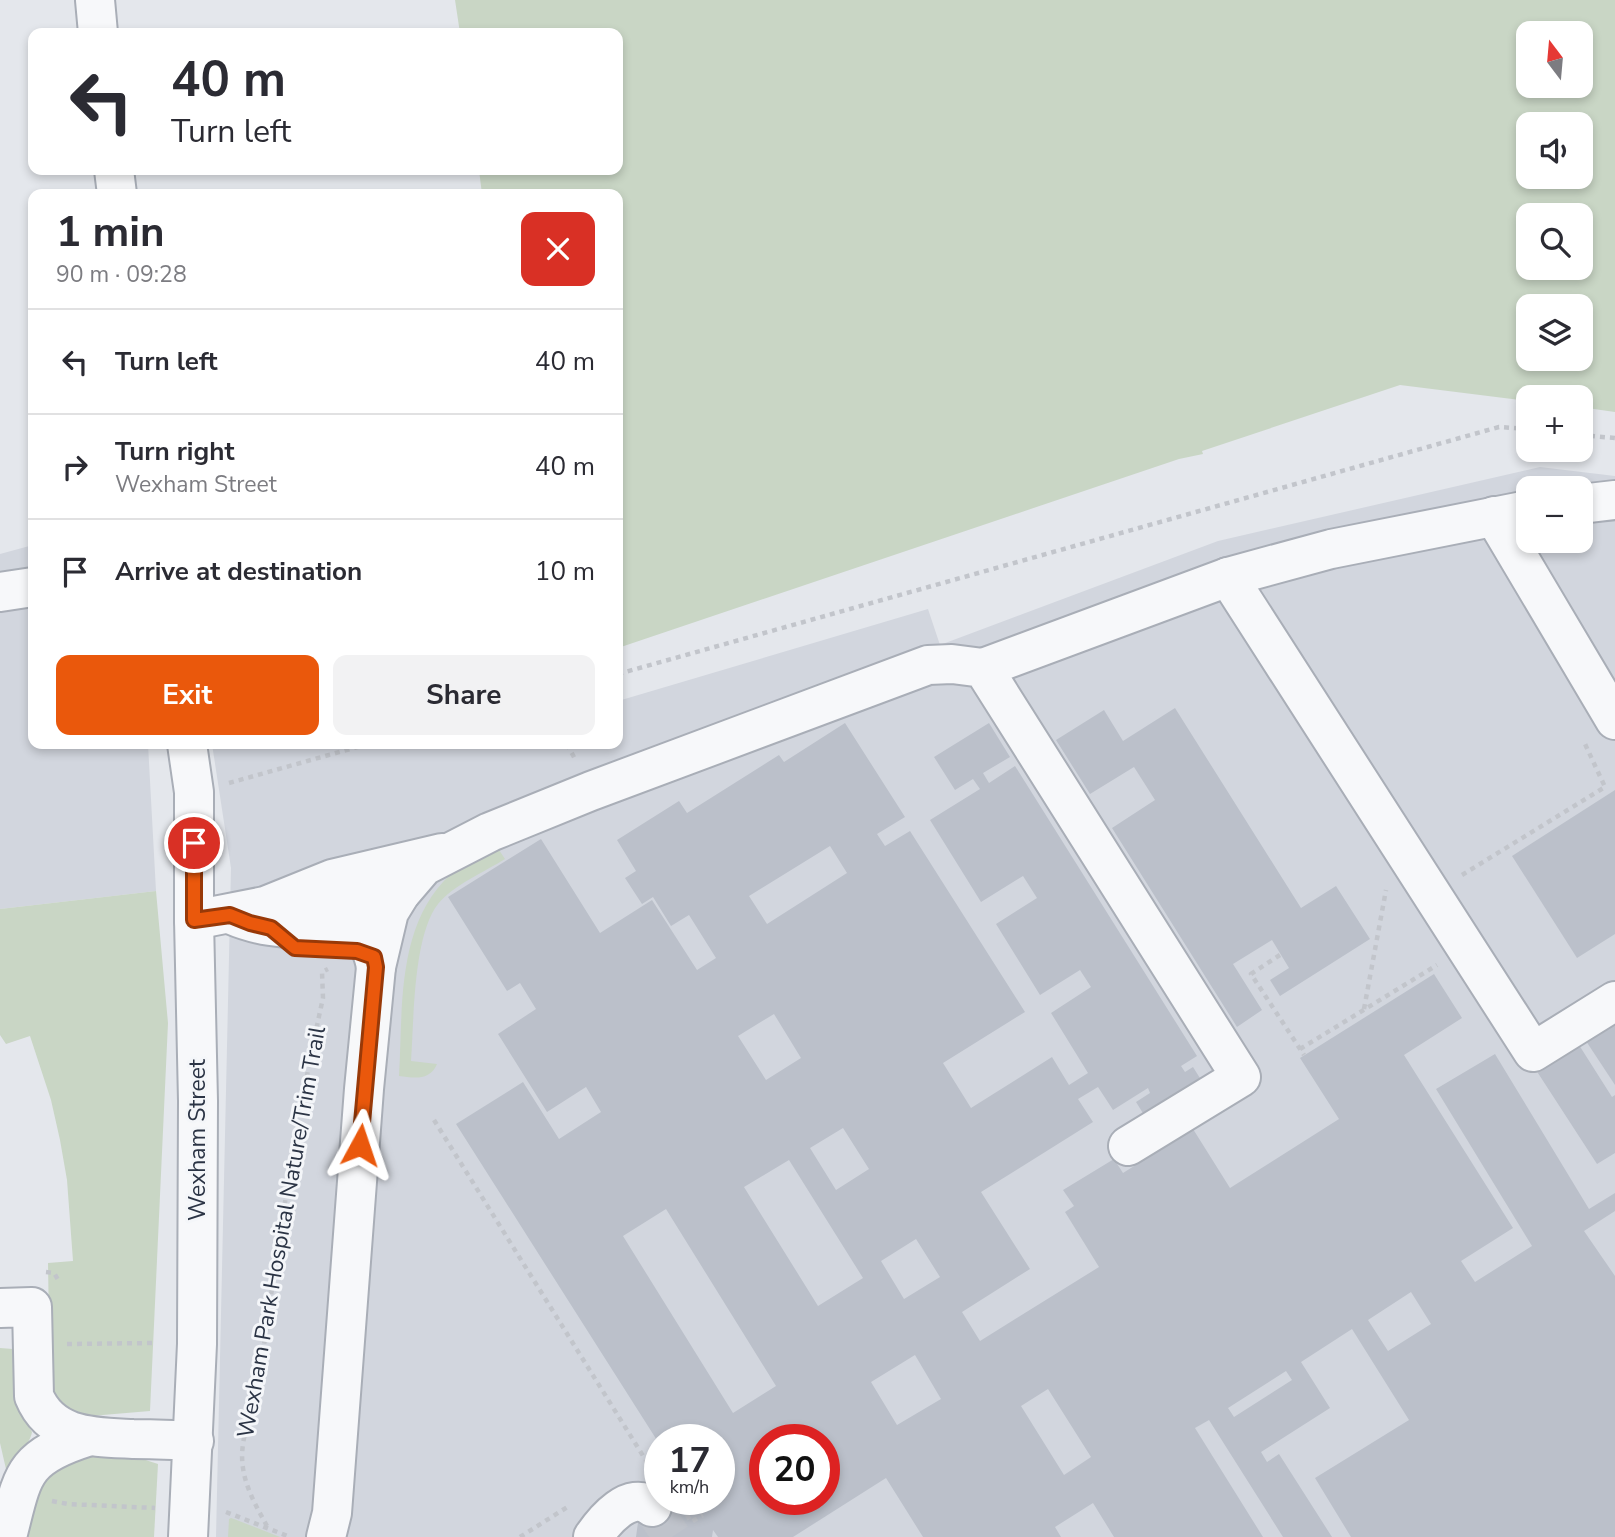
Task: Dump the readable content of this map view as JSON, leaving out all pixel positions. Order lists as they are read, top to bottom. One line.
{"streets":{"street":["Wexham Street"],"path":["Wexham Park Hospital Nature/Trim Trail"]},"north":"top","page":{"map_buttons":["+","−"],"turn":["40 m","Turn left"],"heading":["1 min","90 m · 09:28"],"list":[{"name":"Turn left","value":"40 m"},{"name":"Turn right","note":"Wexham Street","value":"40 m"},{"name":"Arrive at destination","value":"10 m"}],"buttons":["Exit","Share"],"speed":"17 km/h","limit":"20"}}
